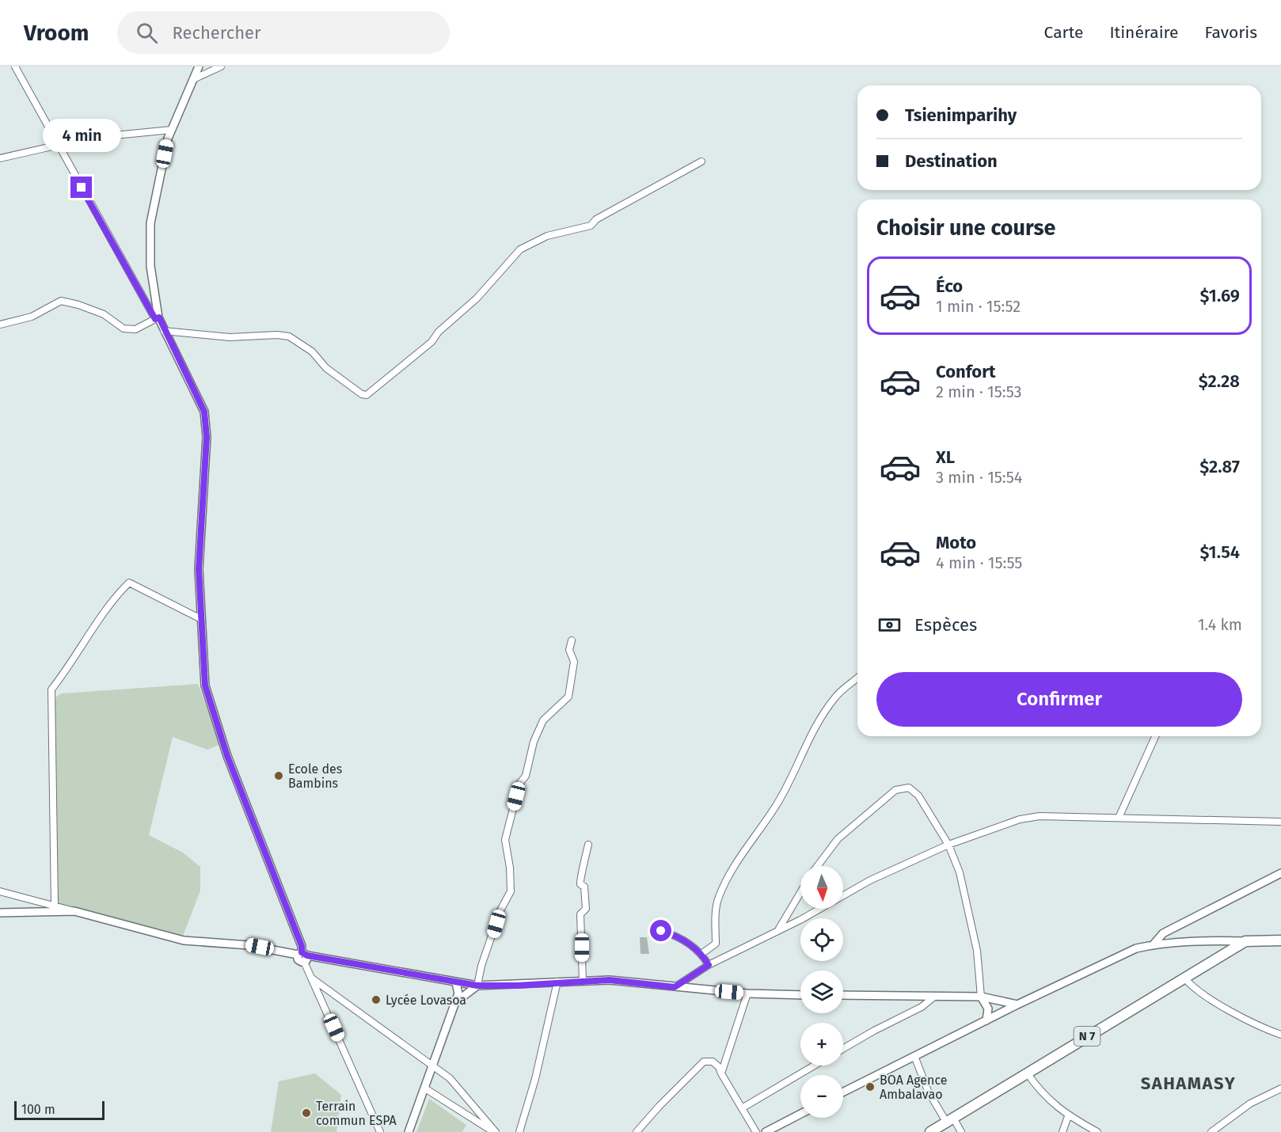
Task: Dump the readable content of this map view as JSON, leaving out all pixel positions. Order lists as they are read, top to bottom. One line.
{"streets":{"main road":["N 7"]},"districts":["SAHAMASY"],"places":["Ecole des Bambins","Lycée Lovasoa","BOA Agence Ambalavao","Terrain commun ESPA"],"scale_bar":"100 m","north":"bottom","page":{"header":"Vroom","search":"Rechercher","nav":["Carte","Itinéraire","Favoris"],"banner":["Tsienimparihy","Destination"],"bubble":"4 min","heading":"Choisir une course","list":[{"name":"Éco","note":"1 min · 15:52","value":"$1.69"},{"name":"Confort","note":"2 min · 15:53","value":"$2.28"},{"name":"XL","note":"3 min · 15:54","value":"$2.87"},{"name":"Moto","note":"4 min · 15:55","value":"$1.54"}],"pay":["Espèces","1.4 km"],"buttons":"Confirmer","map_buttons":["+","−"],"scale":"100 m"}}
